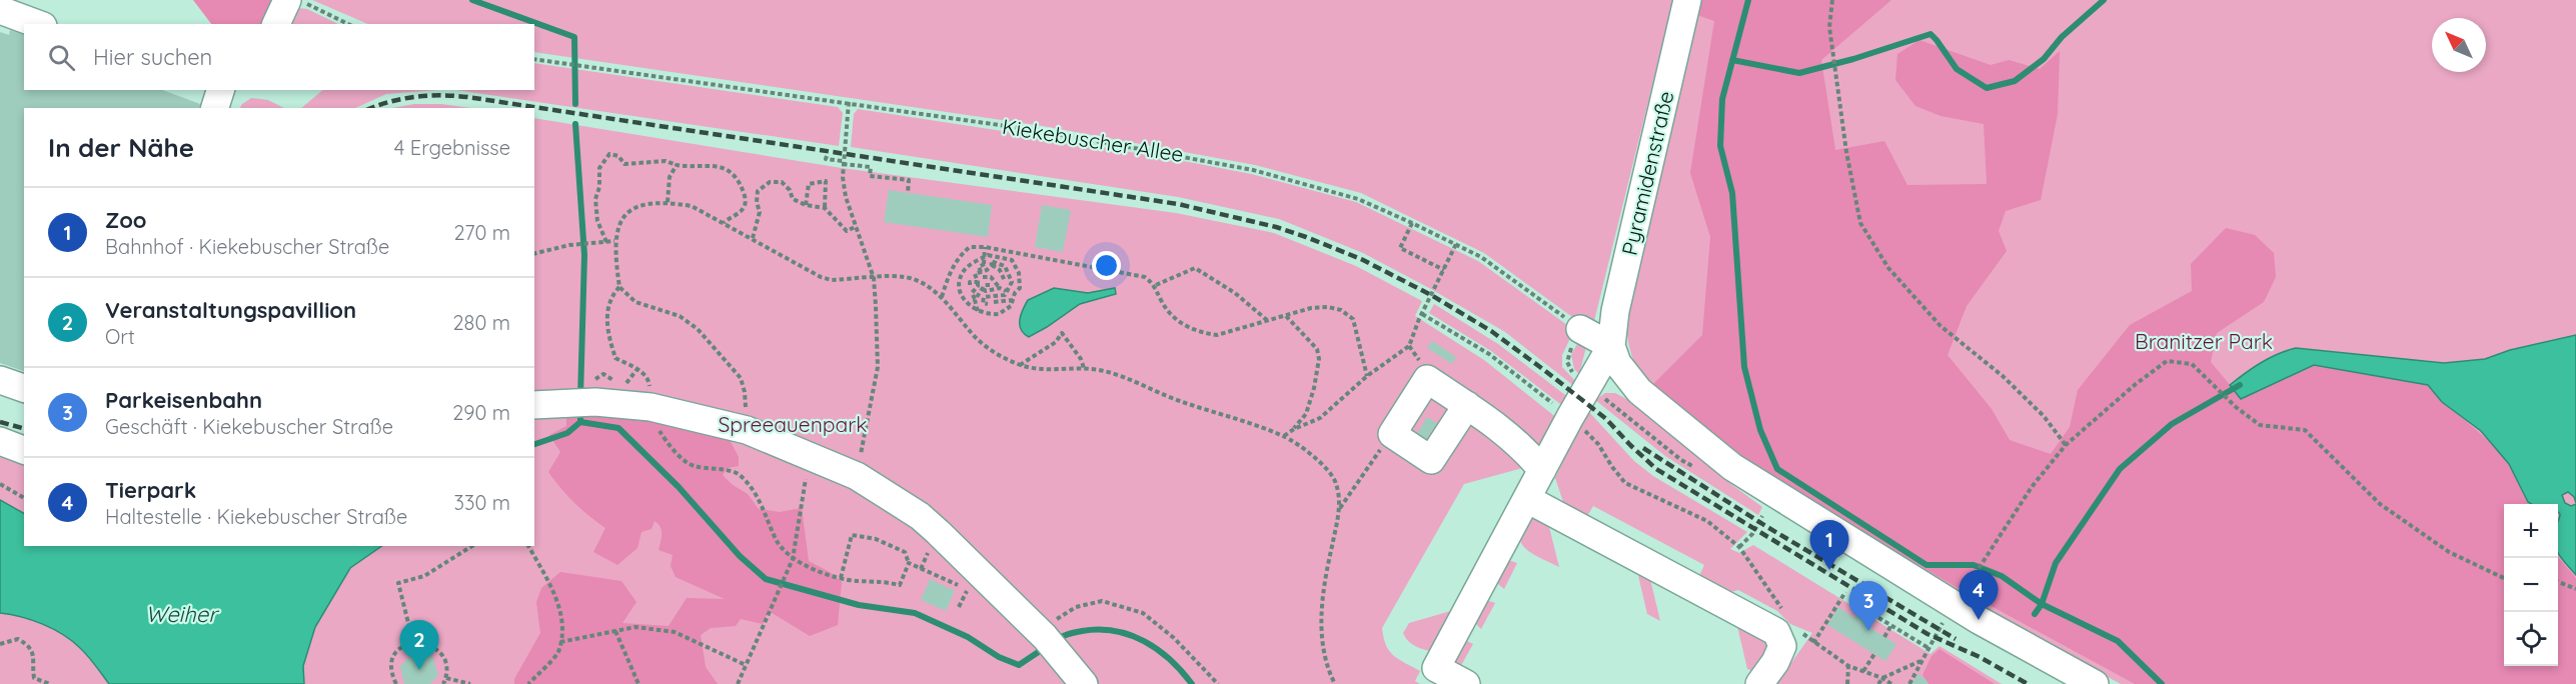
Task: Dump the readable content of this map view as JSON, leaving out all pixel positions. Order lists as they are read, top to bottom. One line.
{"streets":{"street":["Pyramidenstraße"],"path":["Kiekebuscher Allee"]},"water":["Weiher"],"parks":["Branitzer Park","Spreeauenpark"],"north":"top left","page":{"search":"Hier suchen","heading":["In der Nähe","4 Ergebnisse"],"list":[{"mark":"1","name":"Zoo","note":"Bahnhof · Kiekebuscher Straße","value":"270 m"},{"mark":"2","name":"Veranstaltungspavillion","note":"Ort","value":"280 m"},{"mark":"3","name":"Parkeisenbahn","note":"Geschäft · Kiekebuscher Straße","value":"290 m"},{"mark":"4","name":"Tierpark","note":"Haltestelle · Kiekebuscher Straße","value":"330 m"}],"map_buttons":["+","−"],"pins":["1","4","3","2"]}}
